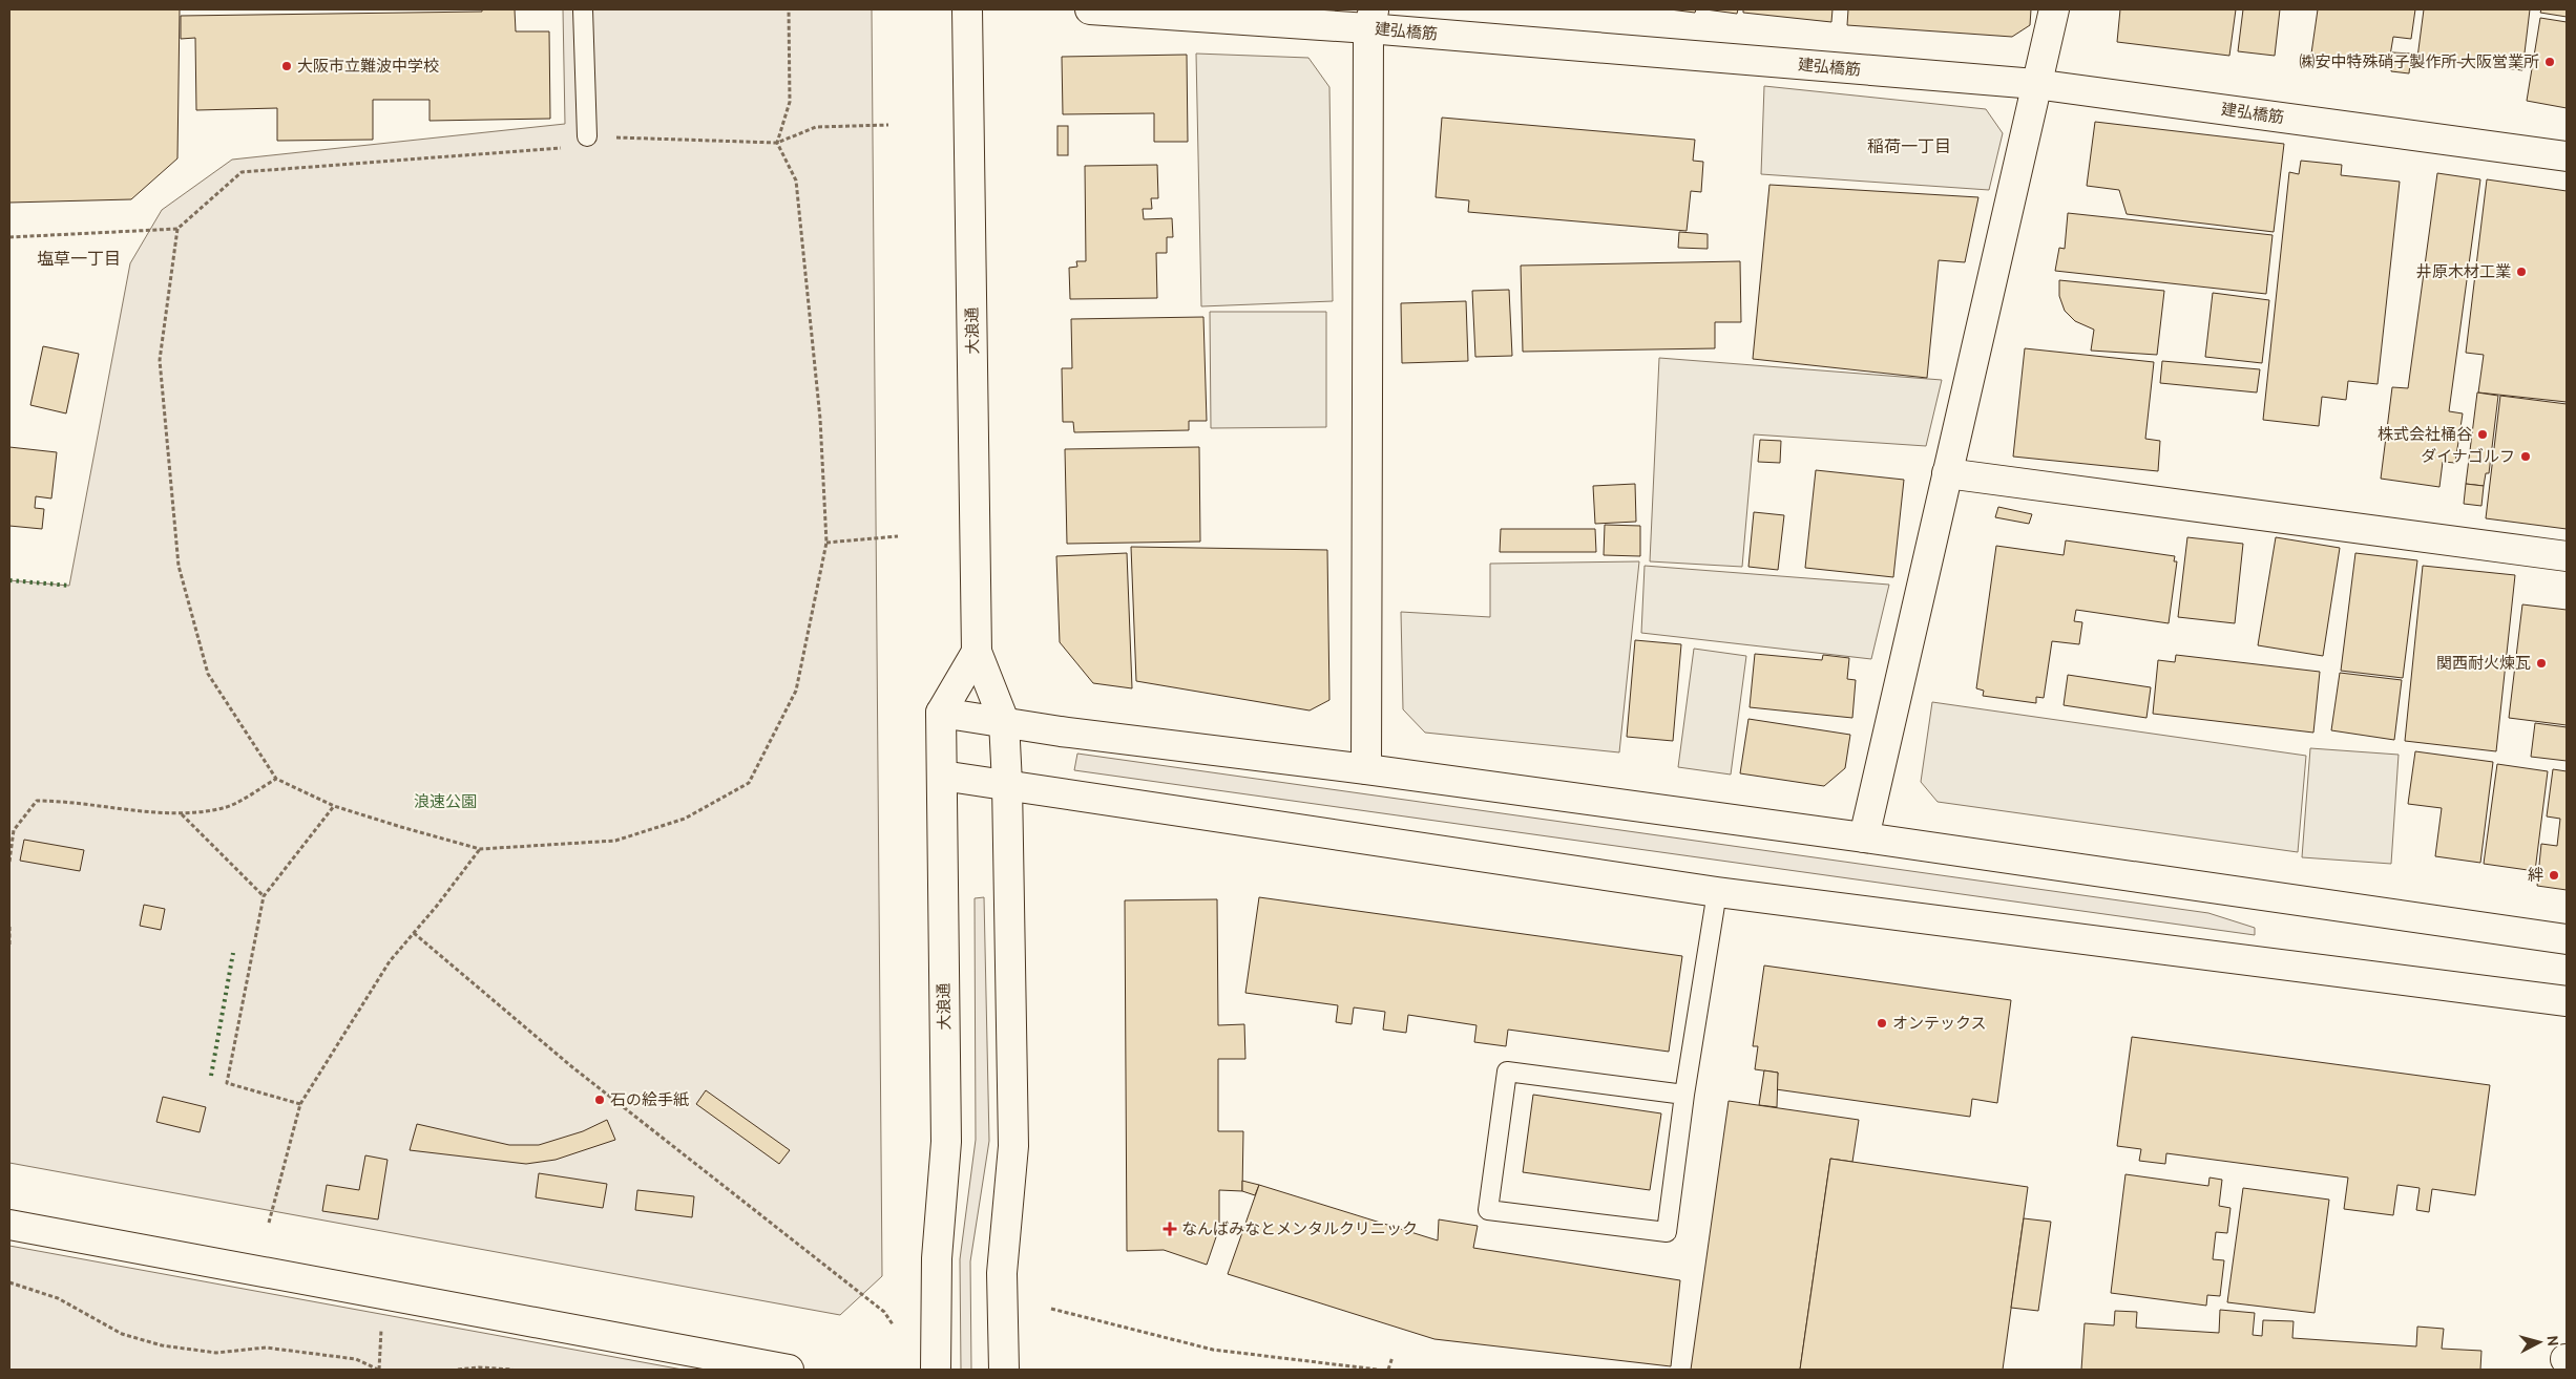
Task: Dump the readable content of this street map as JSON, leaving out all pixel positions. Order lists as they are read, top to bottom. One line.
{"streets":{"street":["建弘橋筋","大浪通"]},"districts":["稲荷一丁目","塩草一丁目"],"parks":["浪速公園"],"places":{"other":["㈱安中特殊硝子製作所 大阪営業所","大阪市立難波中学校","井原木材工業","株式会社桶谷","ダイナゴルフ","関西耐火煉瓦","絆","オンテックス","石の絵手紙"],"health":["なんばみなとメンタルクリニック"]},"north":"right"}
